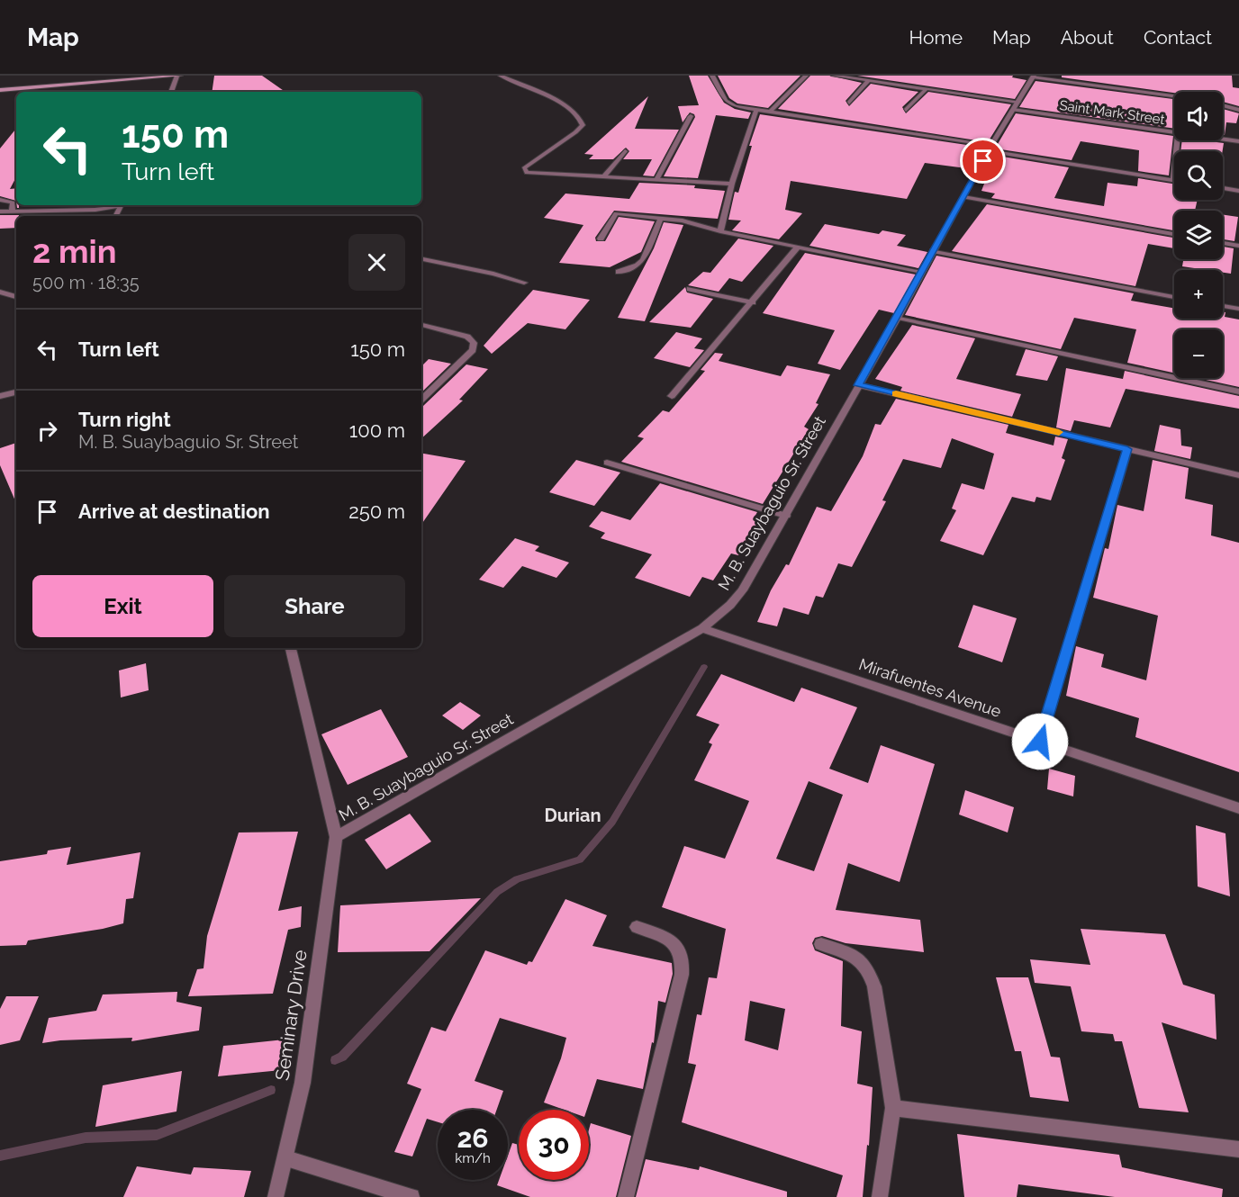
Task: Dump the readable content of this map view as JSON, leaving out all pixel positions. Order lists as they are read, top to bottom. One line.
{"streets":{"street":["Saint Mark Street","M. B. Suaybaguio Sr. Street","Mirafuentes Avenue","Seminary Drive"]},"crossings":[["Saint Mark Street","M. B. Suaybaguio Sr. Street"],["M. B. Suaybaguio Sr. Street","Mirafuentes Avenue"],["M. B. Suaybaguio Sr. Street","Seminary Drive"]],"districts":["Durian"],"page":{"header":"Map","nav":["Home","Map","About","Contact"],"map_buttons":["+","−"],"turn":["150 m","Turn left"],"heading":["2 min","500 m · 18:35"],"list":[{"name":"Turn left","value":"150 m"},{"name":"Turn right","note":"M. B. Suaybaguio Sr. Street","value":"100 m"},{"name":"Arrive at destination","value":"250 m"}],"buttons":["Exit","Share"],"speed":"26 km/h","limit":"30"}}
